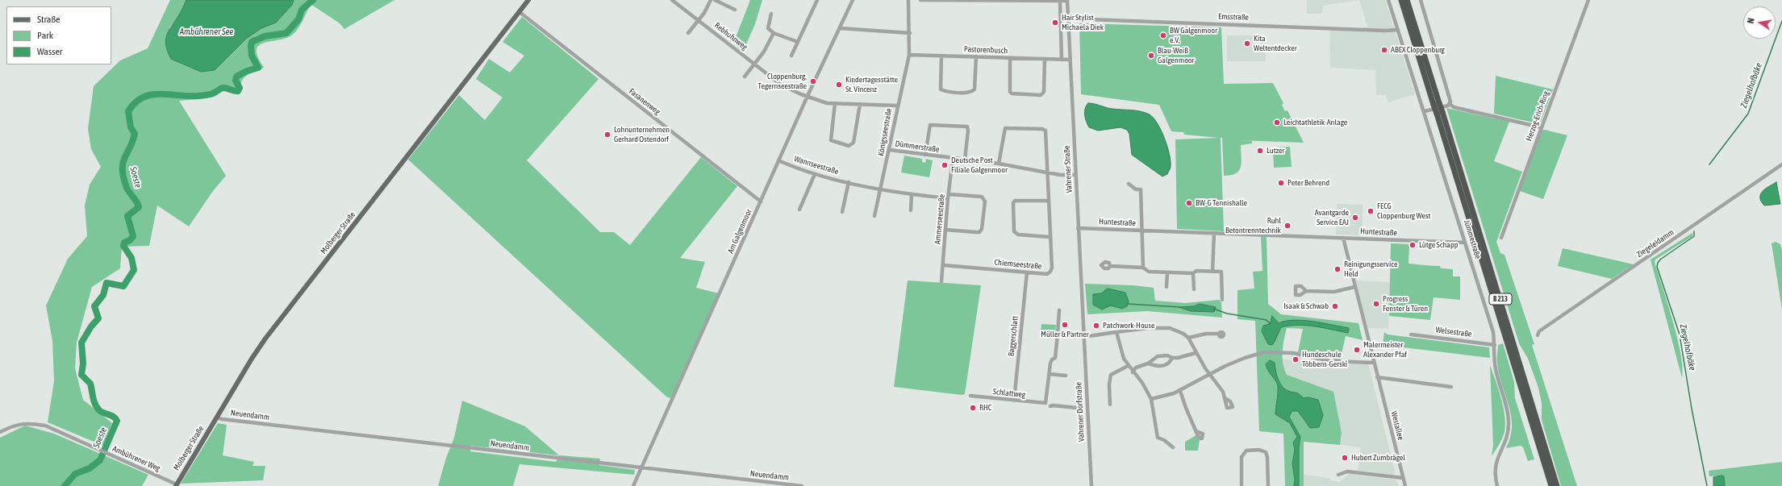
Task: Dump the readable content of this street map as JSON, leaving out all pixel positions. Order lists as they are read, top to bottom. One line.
{"streets":{"highway":["B 213"],"main road":["Molberger Straße"],"street":["Emsstraße","Rebhuhnweg","Pastorenbusch","Fasanenweg","Herzog-Erich-Ring","Königsseestraße","Dümmerstraße","Wannseestraße","Vahrener Straße","Ammerseestraße","Huntestraße","Am Galgenmoor","Jümmestraße","Ziegeleidamm","Chiemseestraße","Welsestraße","Baggerschlatt","Schlattweg","Vahrener Dorfstraße","Neuendamm","Westallee","Ambührener Weg"]},"crossings":[["Emsstraße","Vahrener Straße"],["Emsstraße","Jümmestraße"],["Rebhuhnweg","Königsseestraße"],["Rebhuhnweg","Am Galgenmoor"],["Pastorenbusch","Königsseestraße"],["Pastorenbusch","Vahrener Straße"],["Fasanenweg","Am Galgenmoor"],["Fasanenweg","Molberger Straße"],["Königsseestraße","Dümmerstraße"],["Königsseestraße","Wannseestraße"],["Dümmerstraße","Vahrener Straße"],["Dümmerstraße","Ammerseestraße"],["Dümmerstraße","Chiemseestraße"],["Wannseestraße","Ammerseestraße"],["Wannseestraße","Am Galgenmoor"],["Vahrener Straße","Huntestraße"],["Vahrener Straße","Vahrener Dorfstraße"],["Ammerseestraße","Chiemseestraße"],["Huntestraße","Jümmestraße"],["Huntestraße","Westallee"],["Am Galgenmoor","Neuendamm"],["Molberger Straße","Neuendamm"],["Molberger Straße","Ambührener Weg"],["Jümmestraße","Welsestraße"],["Chiemseestraße","Baggerschlatt"],["Baggerschlatt","Schlattweg"]],"water":["Ambührener See","Ziegelhofbäke","Soeste"],"places":["Hair Stylist Michaela Diek","BW Galgenmoor e.V.","Kita Weltentdecker","ABEX Cloppenburg","Blau-Weiß Galgenmoor","Cloppenburg, Tegernseestraße","Kindertagesstätte St. Vincenz","Leichtathletik-Anlage","Lohnunternehmen Gerhard Ostendorf","Lutzer","Deutsche Post Filiale Galgenmoor","Peter Behrend","BW-G Tennishalle","FECG Cloppenburg West","Avantgarde Service EAJ","Ruhl Betontrenntechnik","Lütge Schapp","Reinigungsservice Held","Progress Fenster & Türen","Isaak & Schwab","Müller & Partner","Patchwork-House","Malermeister Alexander Pfaf","Hundeschule Többens-Gerski","RHC","Hubert Zumbrägel"],"legend":["Straße","Park","Wasser"],"north":"left"}
